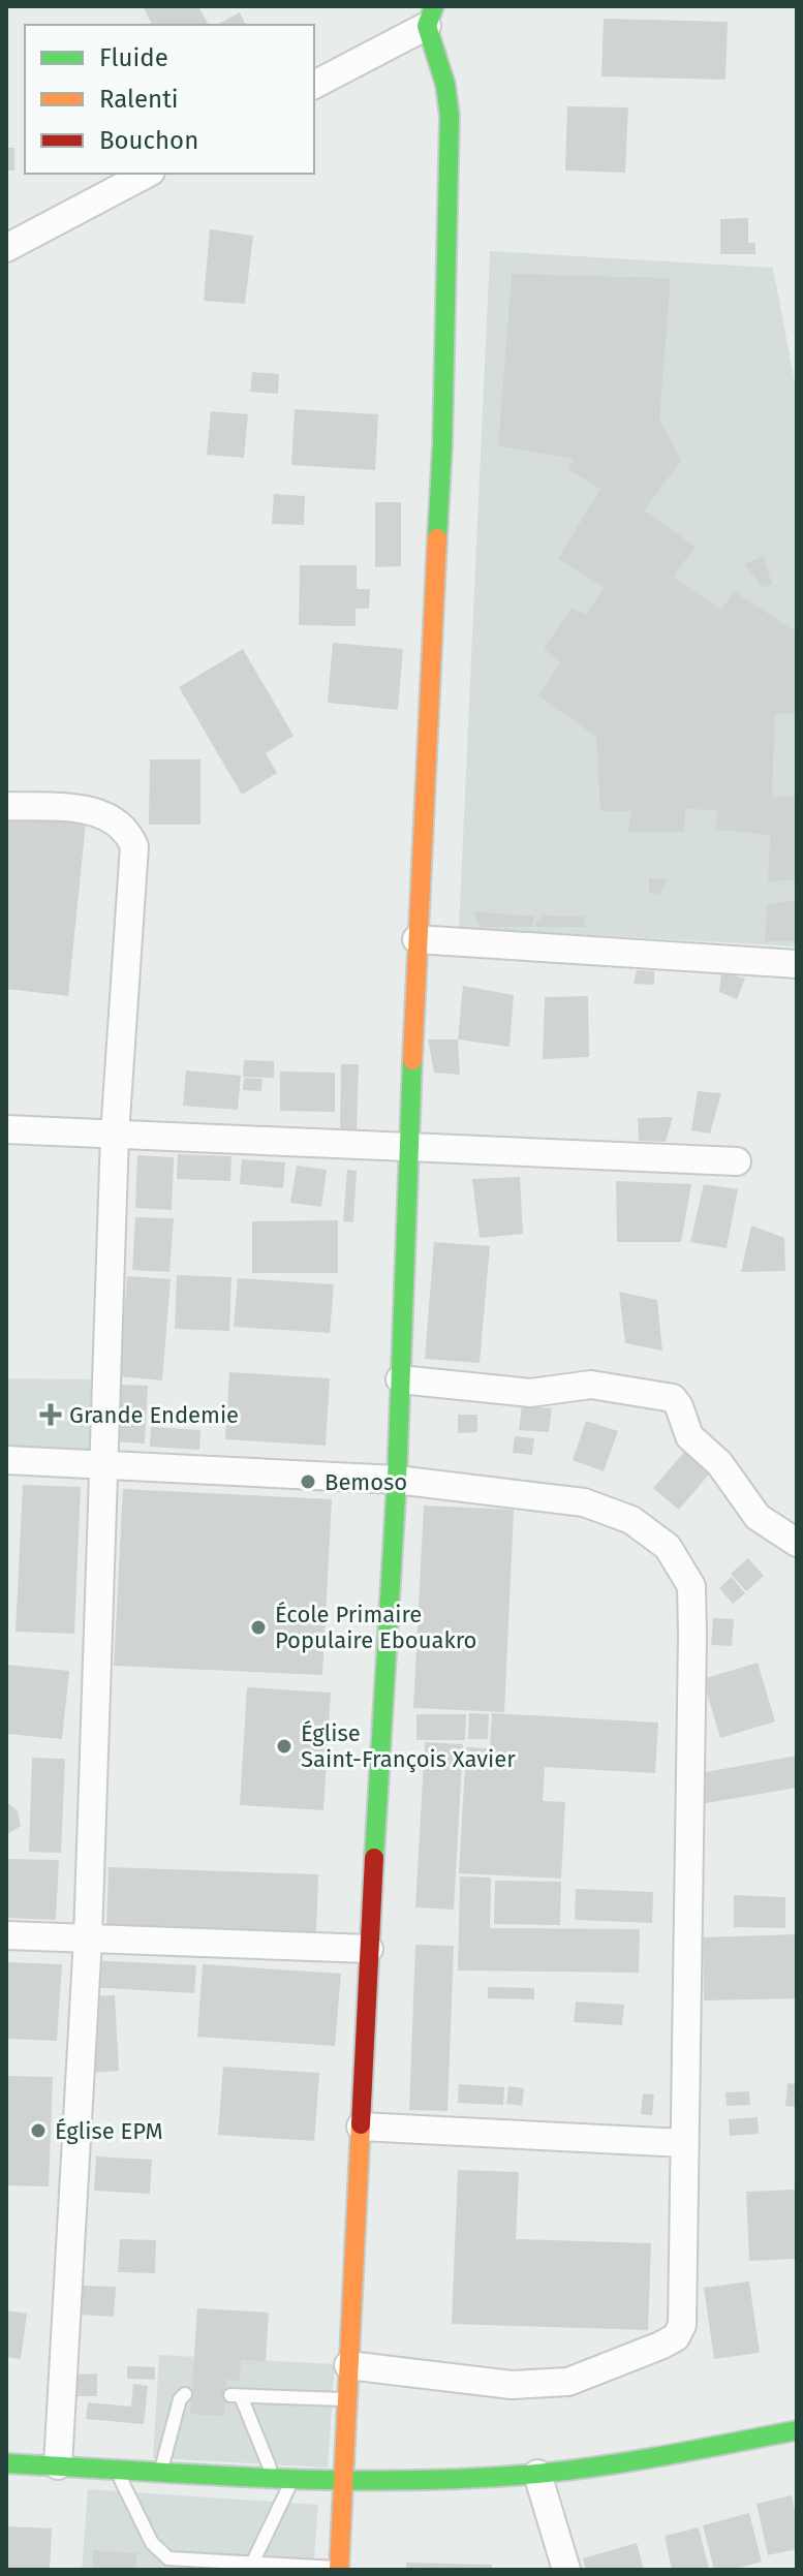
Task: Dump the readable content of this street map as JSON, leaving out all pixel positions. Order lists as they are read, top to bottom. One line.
{"places":{"health":["Grande Endemie"],"other":["Bemoso","École Primaire Populaire Ebouakro","Église Saint-François Xavier","Église EPM"]},"legend":["Fluide","Ralenti","Bouchon"]}
